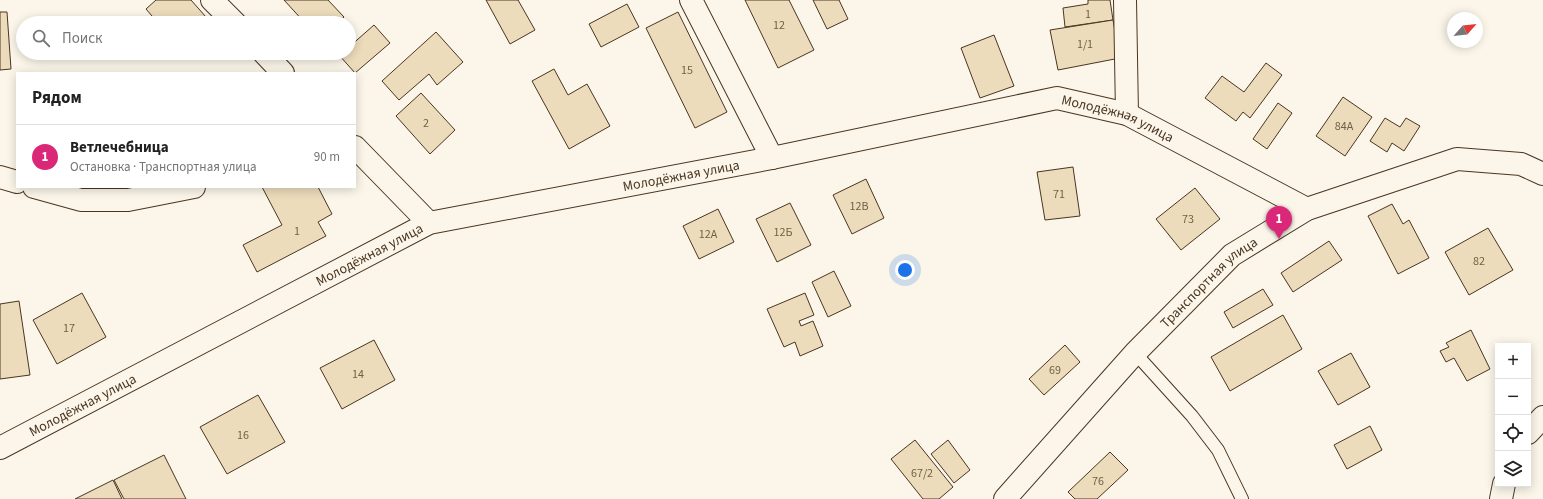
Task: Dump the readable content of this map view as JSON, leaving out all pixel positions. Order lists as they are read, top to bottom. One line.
{"streets":{"street":["Молодёжная улица","Транспортная улица"]},"crossings":[["Молодёжная улица","Транспортная улица"]],"house_numbers":["1","12","1/1","15","2","84А","71","12В","73","1","12Б","12А","82","17","69","14","16","67/2","76"],"north":"top right","page":{"search":"Поиск","heading":"Рядом","list":[{"mark":"1","name":"Ветлечебница","note":"Остановка · Транспортная улица","value":"90 m"}],"pins":"1","map_buttons":["+","−"]}}
